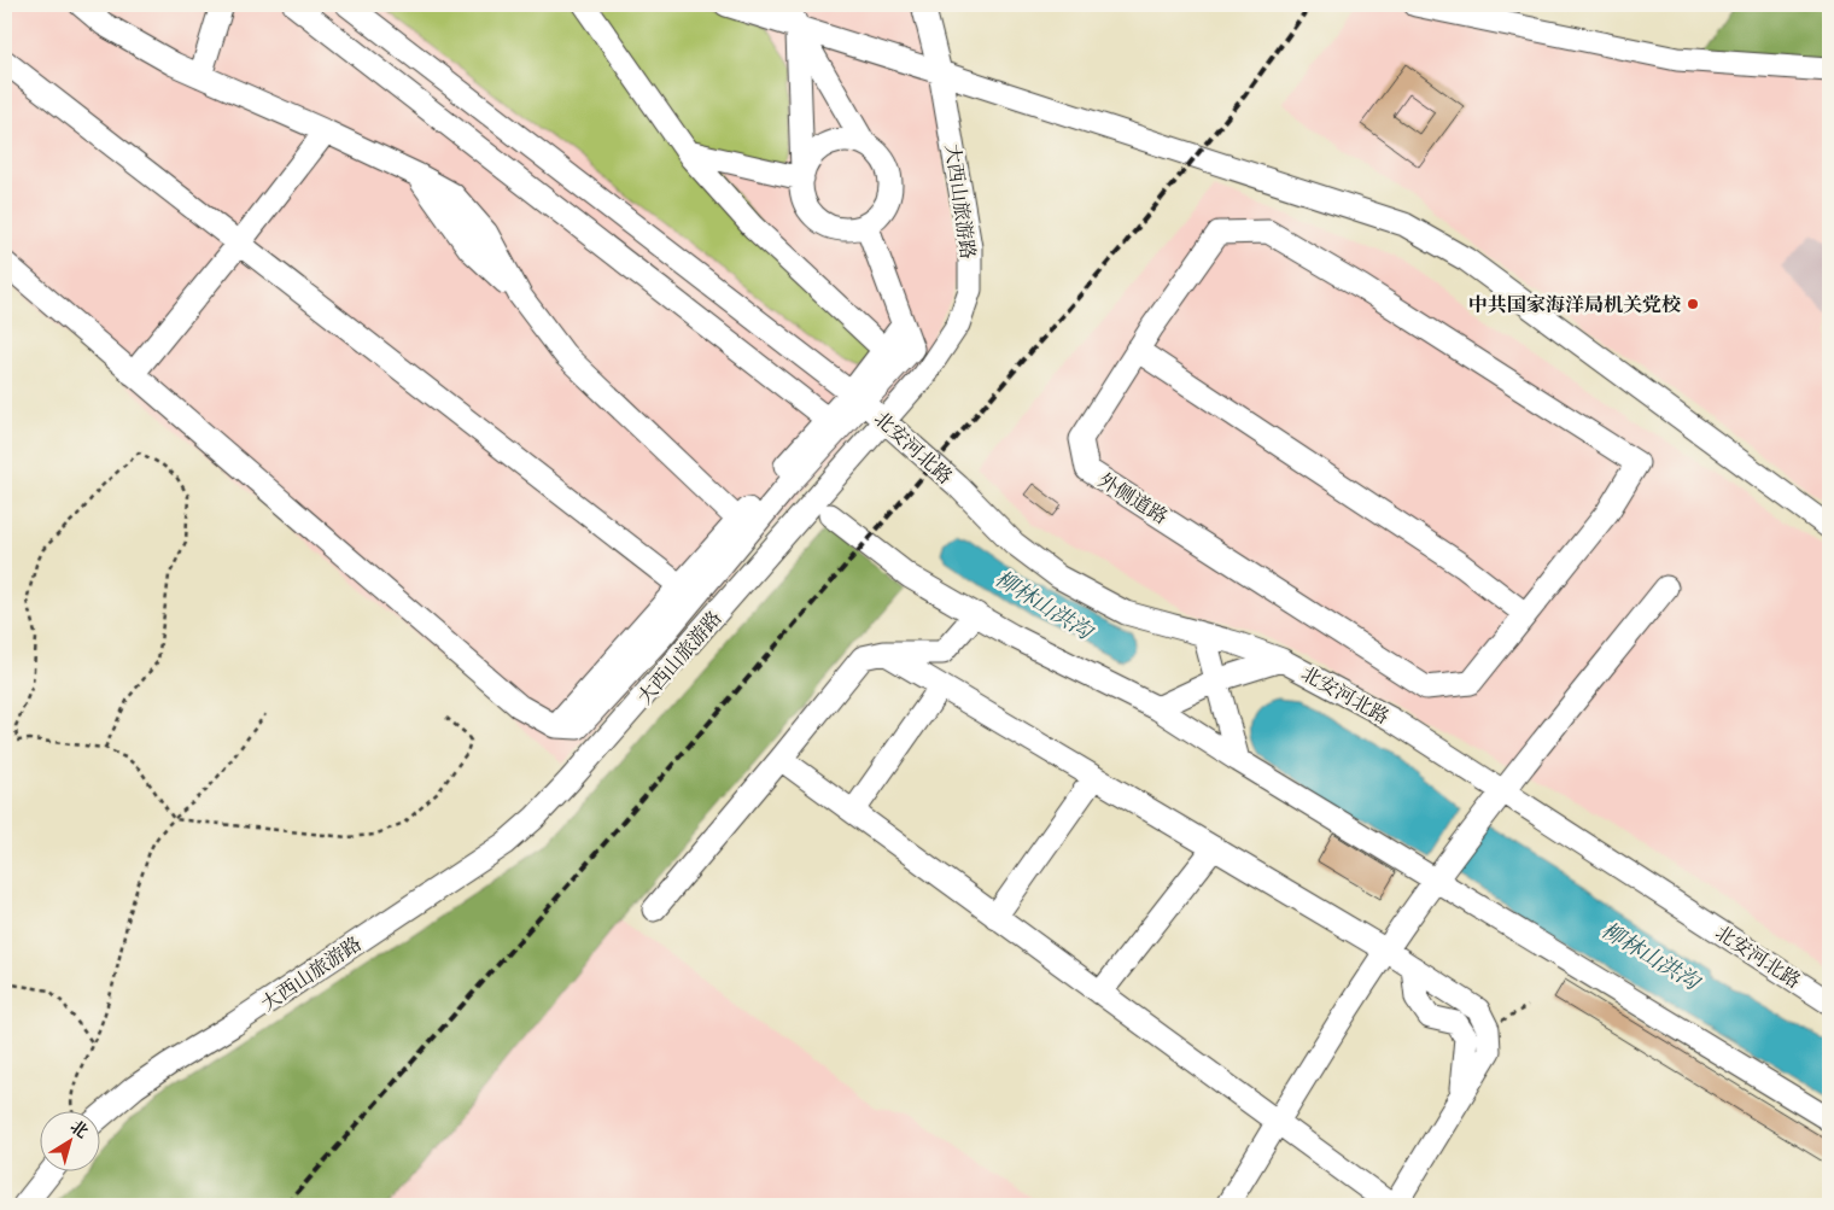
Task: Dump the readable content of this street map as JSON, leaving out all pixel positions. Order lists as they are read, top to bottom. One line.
{"streets":{"street":["大西山旅游路","北安河北路","外侧道路"]},"crossings":[["大西山旅游路","北安河北路"]],"water":["柳林山洪沟"],"places":["中共国家海洋局机关党校"],"north":"top right"}
